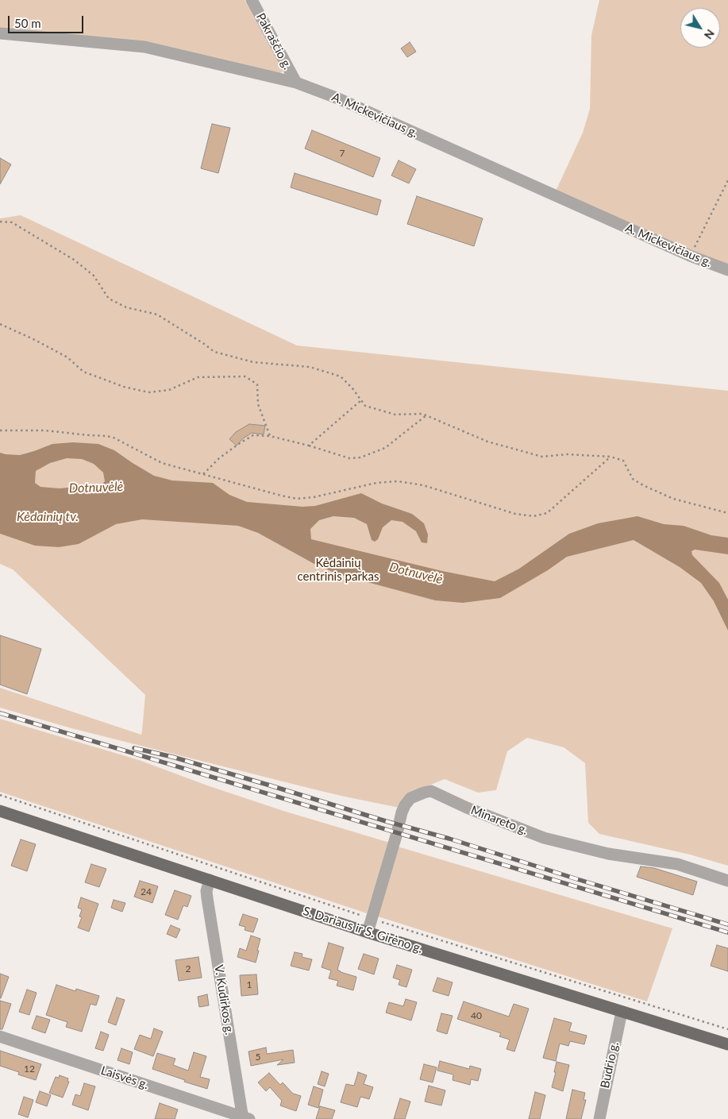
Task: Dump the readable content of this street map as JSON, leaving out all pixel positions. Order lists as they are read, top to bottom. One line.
{"streets":{"main road":["S. Dariaus ir S. Girėno g."],"street":["Pakraščio g.","A. Mickevičiaus g.","Minareto g.","V. Kudirkos g.","Budrio g.","Laisvės g."]},"crossings":[["Pakraščio g.","A. Mickevičiaus g."],["Minareto g.","S. Dariaus ir S. Girėno g."],["S. Dariaus ir S. Girėno g.","V. Kudirkos g."],["S. Dariaus ir S. Girėno g.","Budrio g."],["V. Kudirkos g.","Laisvės g."]],"water":["Dotnuvėlė","Kėdainių tv."],"parks":["Kėdainių centrinis parkas"],"house_numbers":["7","24","2","1","40","5","12"],"scale_bar":"50 m","north":"bottom right"}
